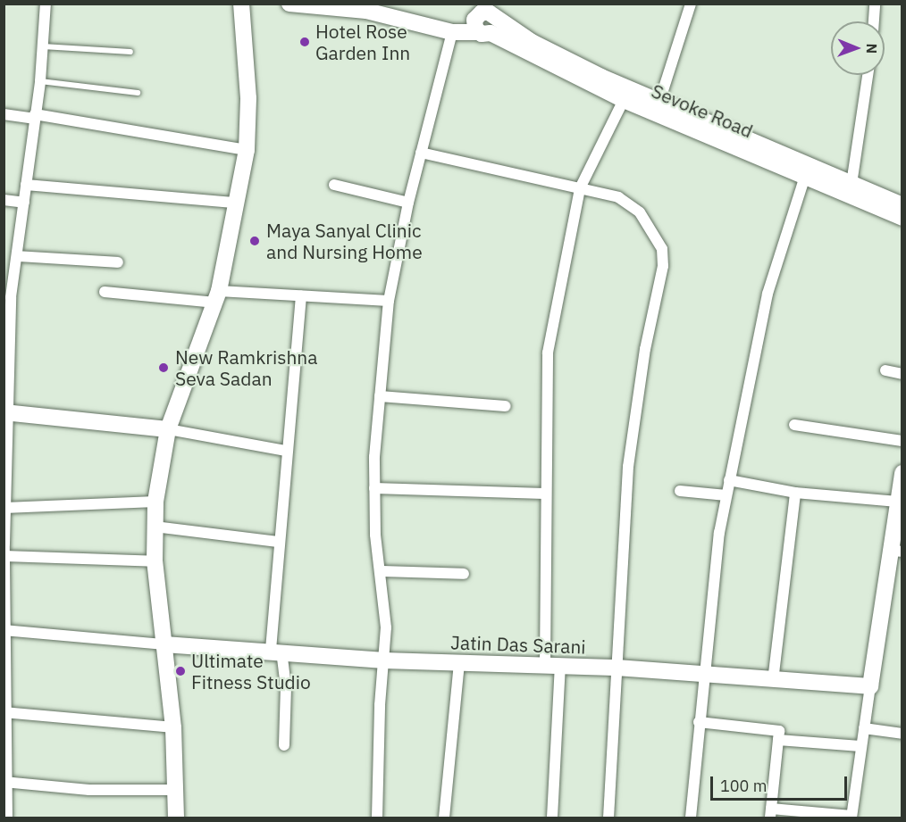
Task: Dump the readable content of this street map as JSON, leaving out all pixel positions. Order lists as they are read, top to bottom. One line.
{"streets":{"street":["Sevoke Road","Jatin Das Sarani"]},"places":["Hotel Rose Garden Inn","Maya Sanyal Clinic and Nursing Home","New Ramkrishna Seva Sadan","Ultimate Fitness Studio"],"scale_bar":"100 m","north":"right"}
